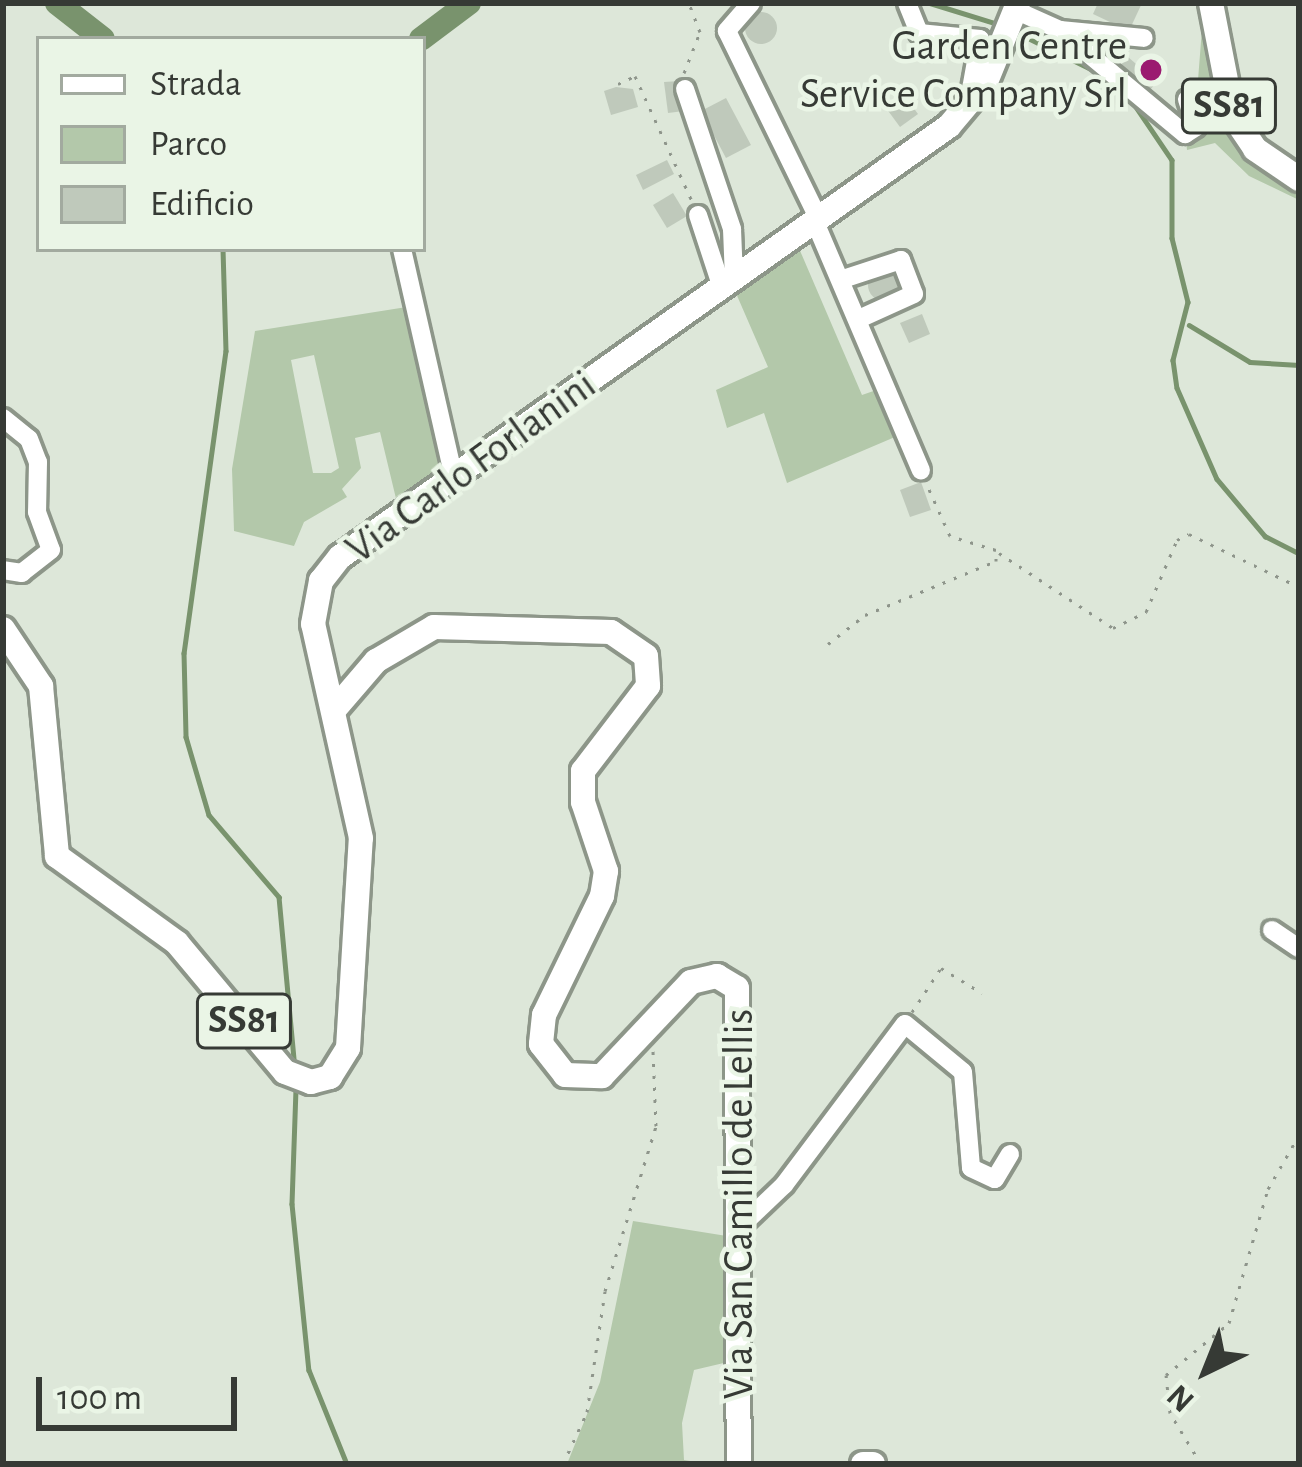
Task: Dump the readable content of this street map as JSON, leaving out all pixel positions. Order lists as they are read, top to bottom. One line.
{"streets":{"main road":["SS81","Via Carlo Forlanini","Via San Camillo de Lellis"]},"crossings":[["Via Carlo Forlanini","Via San Camillo de Lellis"]],"places":["Garden Centre Service Company Srl"],"legend":["Strada","Parco","Edificio"],"scale_bar":"100 m","north":"bottom left"}
